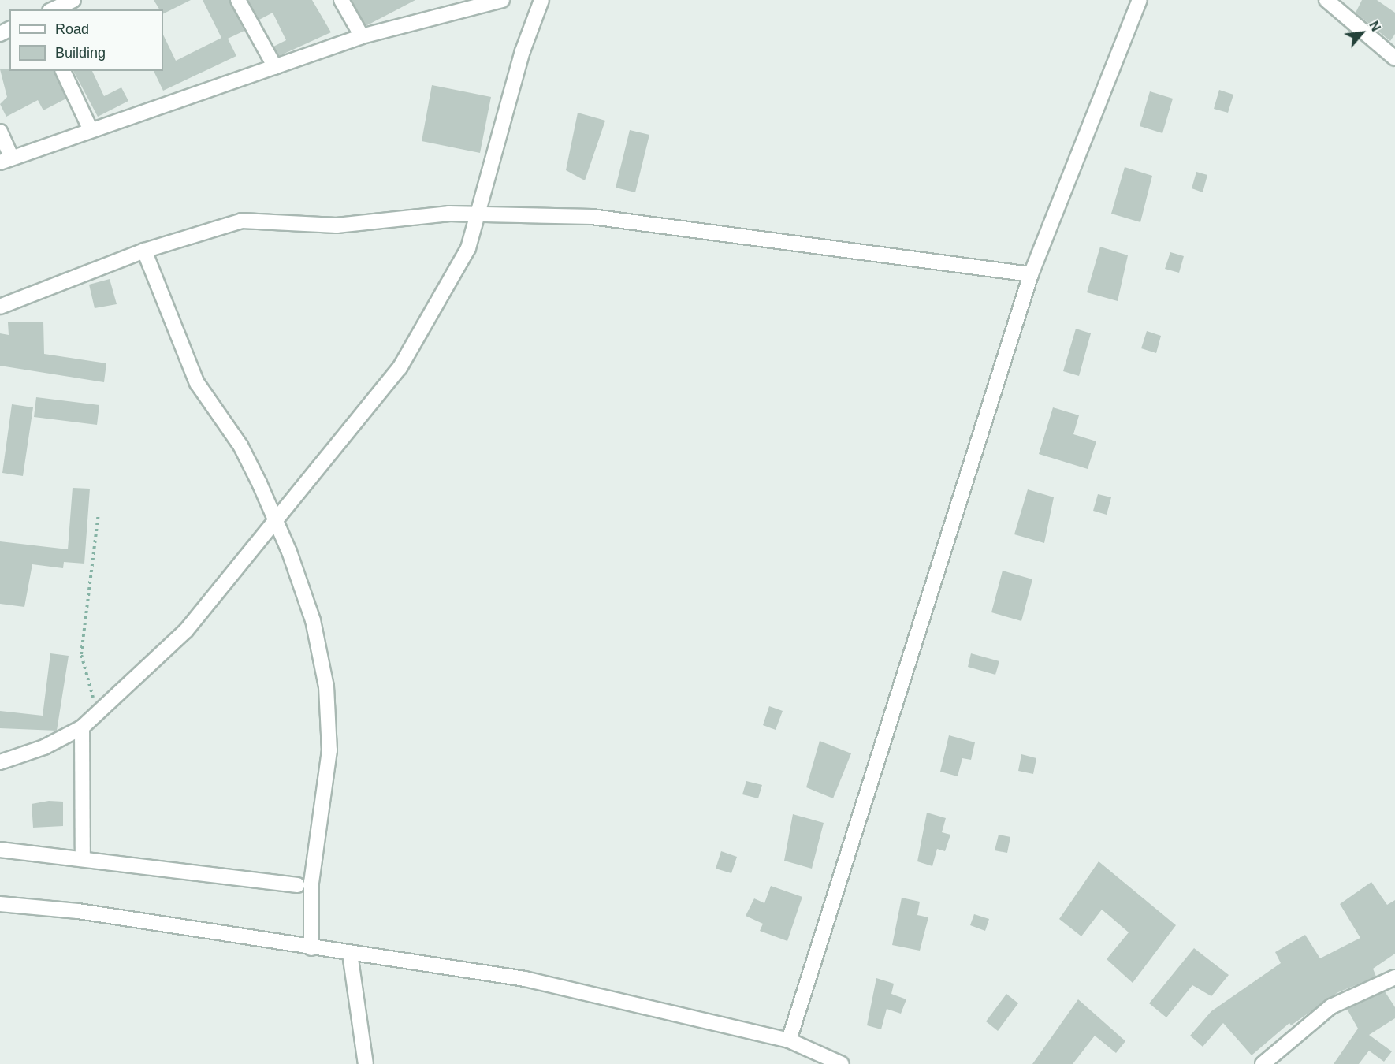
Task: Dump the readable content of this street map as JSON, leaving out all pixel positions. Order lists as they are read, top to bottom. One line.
{"legend":["Road","Building"],"north":"top right"}
